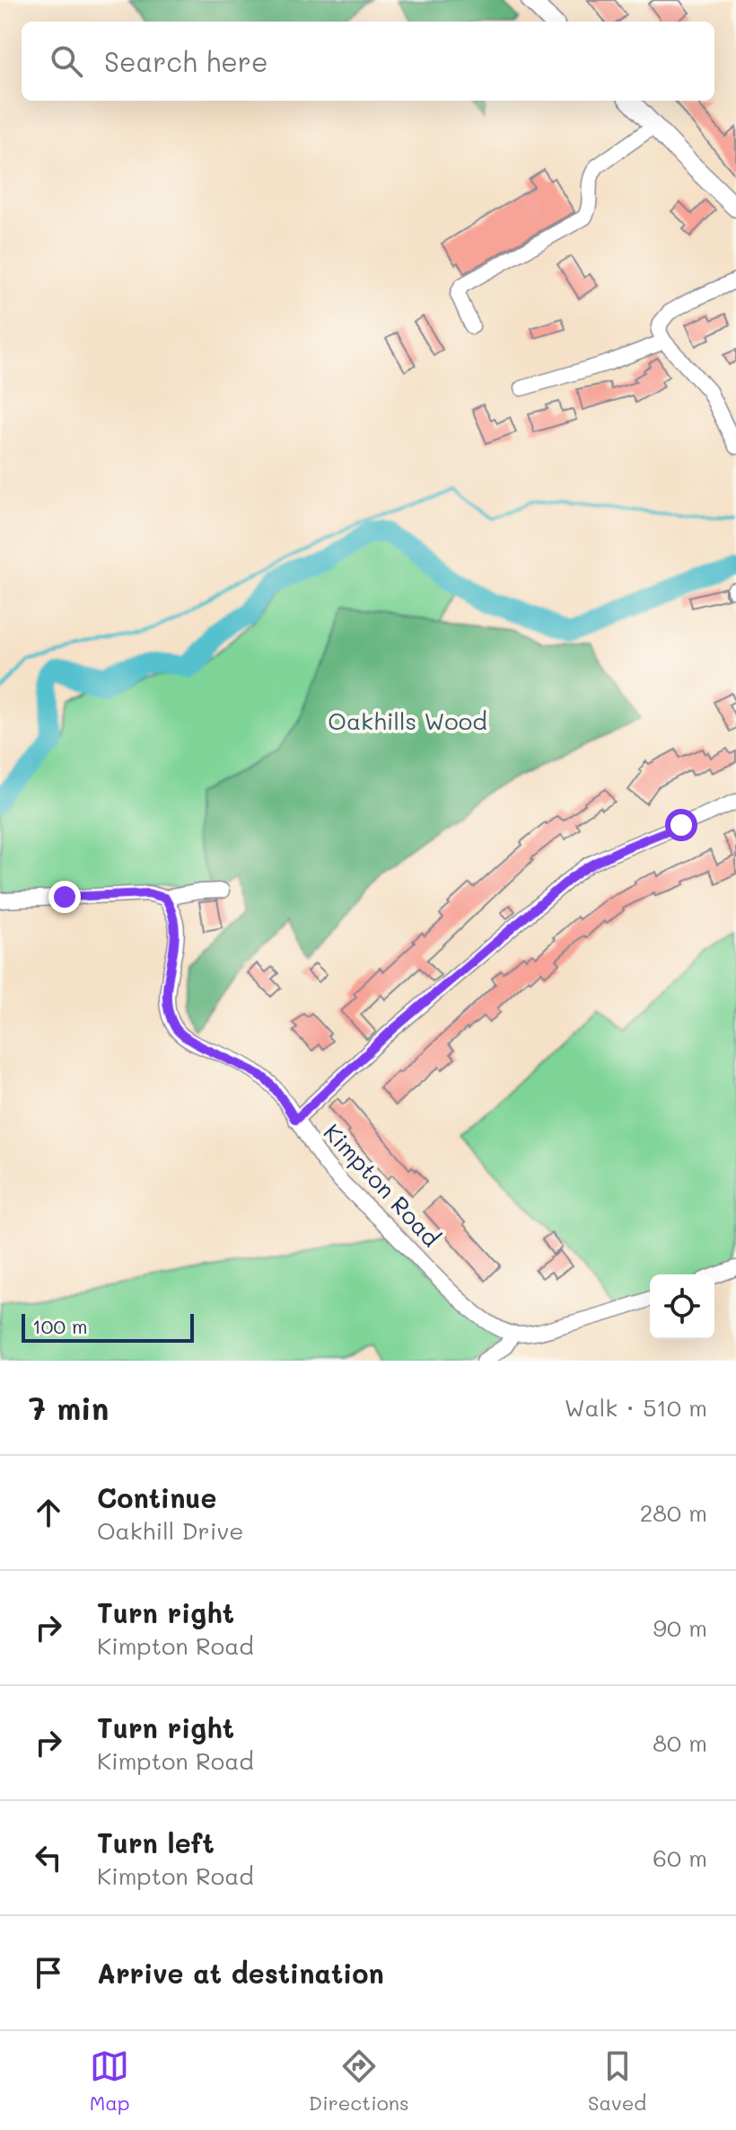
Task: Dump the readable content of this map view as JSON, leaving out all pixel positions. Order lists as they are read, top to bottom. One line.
{"streets":{"street":["Kimpton Road"]},"parks":["Oakhills Wood"],"scale_bar":"100 m","page":{"search":"Search here","scale":"100 m","heading":["7 min","Walk · 510 m"],"list":[["Continue","Oakhill Drive","280 m"],["Turn right","Kimpton Road","90 m"],["Turn right","Kimpton Road","80 m"],["Turn left","Kimpton Road","60 m"],"Arrive at destination"],"nav":["Map","Directions","Saved"]}}
